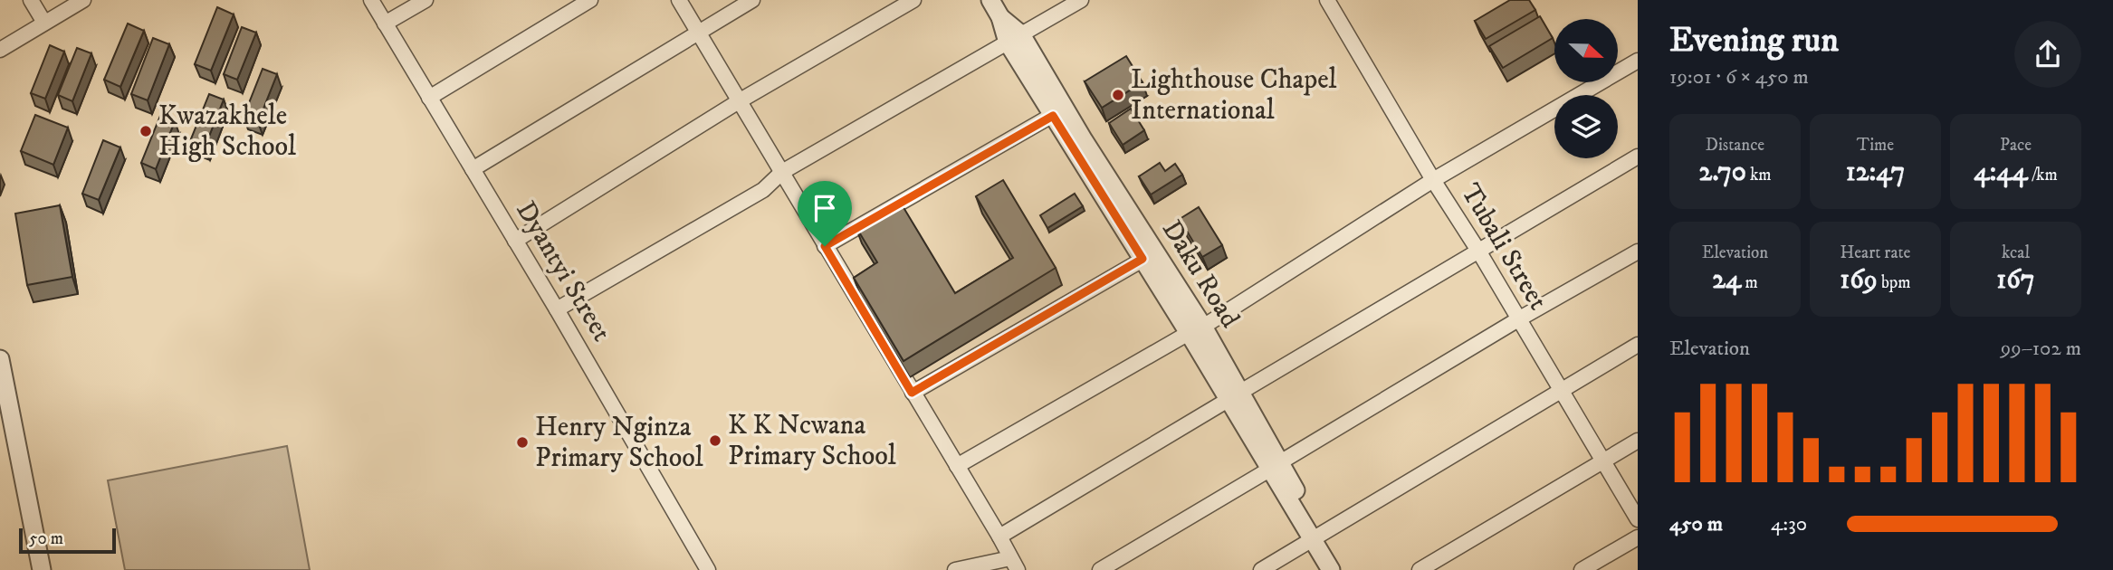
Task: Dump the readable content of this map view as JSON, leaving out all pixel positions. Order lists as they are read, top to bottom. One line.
{"streets":{"street":["Tubali Street","Dyantyi Street","Daku Road"]},"places":["Lighthouse Chapel International","Kwazakhele High School","K K Ncwana Primary School","Henry Nginza Primary School"],"scale_bar":"50 m","north":"right","page":{"heading":["Evening run","19:01 · 6 × 450 m"],"stats":[["Distance","2.70 km"],["Time","12:47"],["Pace","4:44 /km"],["Elevation","24 m"],["Heart rate","169 bpm"],["kcal","167"]],"chart":["Elevation","99–102 m"],"list":[{"name":"450 m","note":"4:30"}],"scale":"50 m"}}
